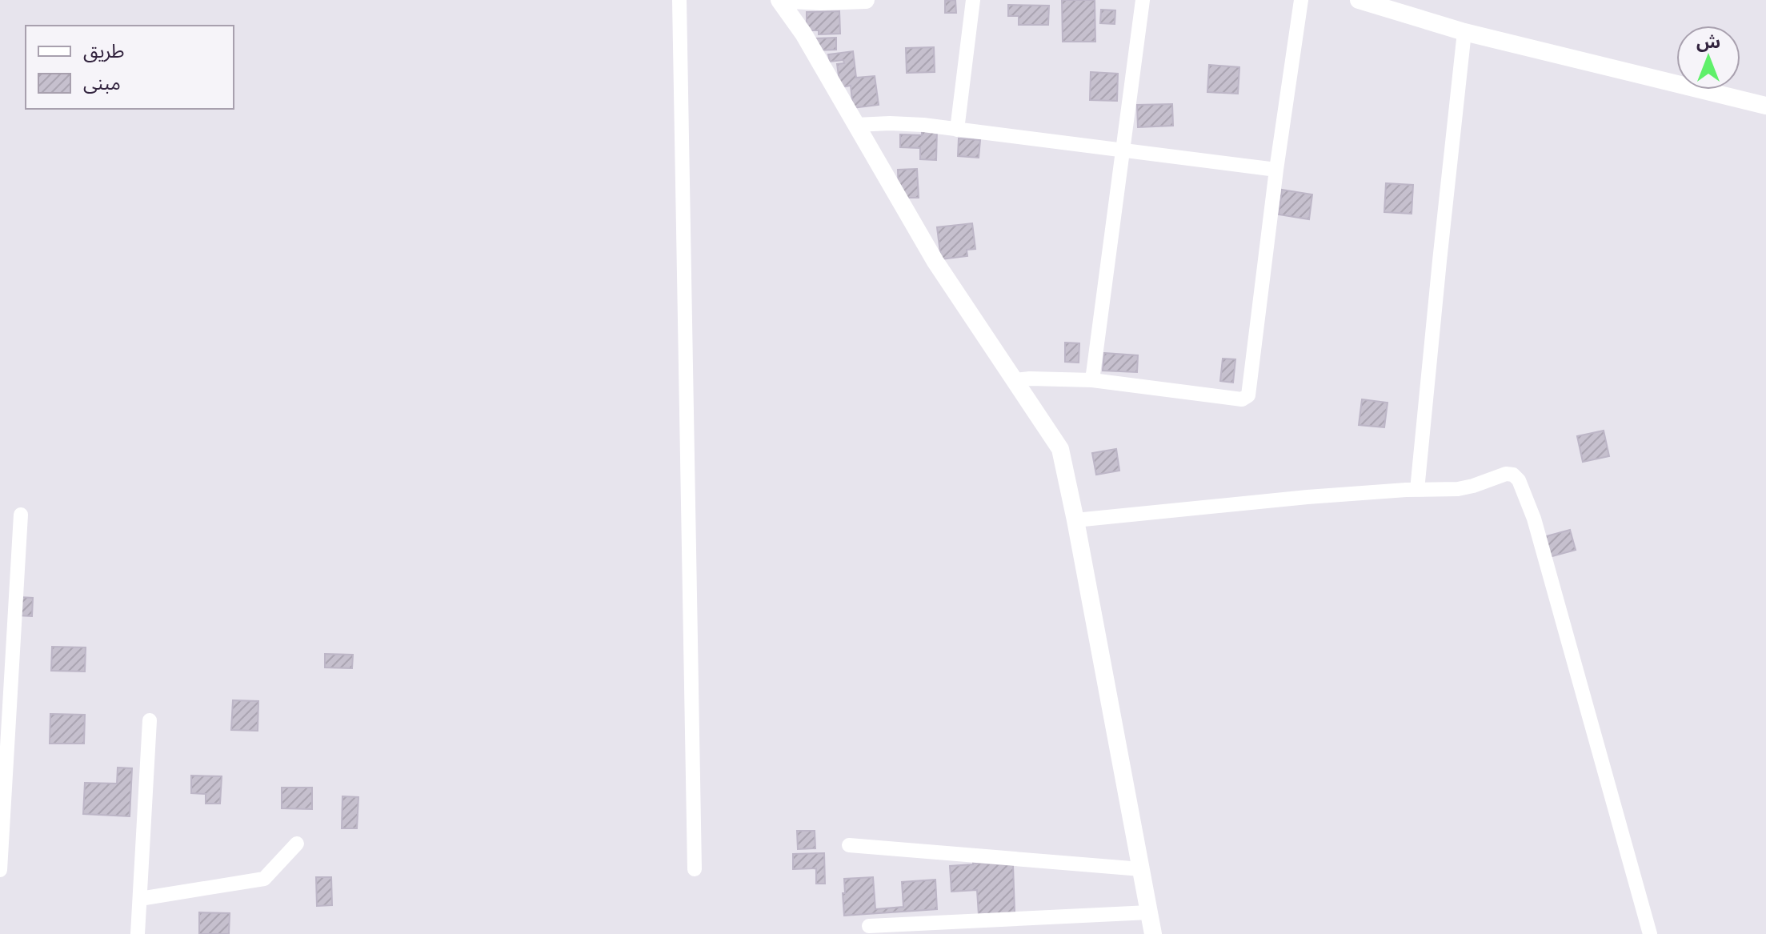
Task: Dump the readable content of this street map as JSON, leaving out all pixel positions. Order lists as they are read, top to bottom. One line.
{"legend":["طريق","مبنى"],"north":"top"}
